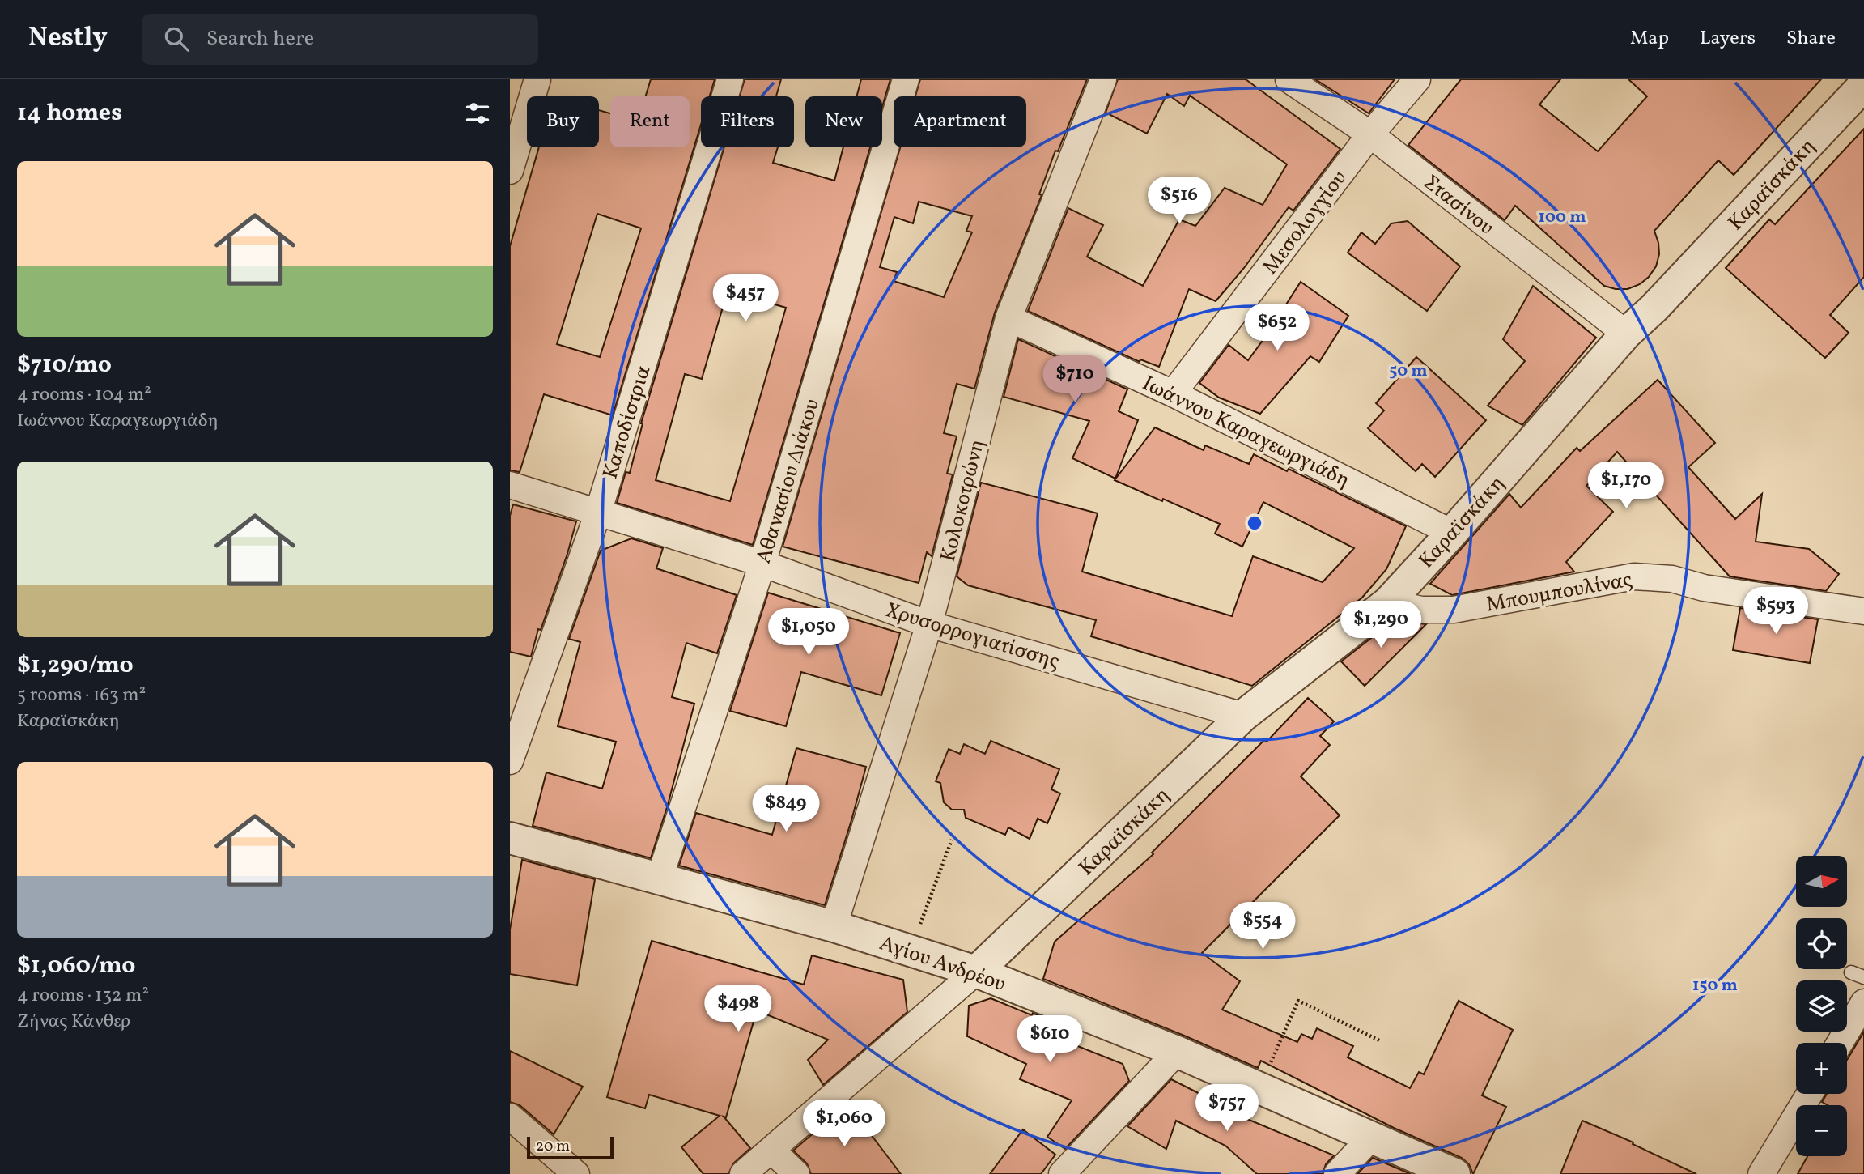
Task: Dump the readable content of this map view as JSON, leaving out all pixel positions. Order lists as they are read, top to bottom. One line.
{"streets":{"street":["Καραϊσκάκη","Στασίνου","Μεσολογγίου","Καποδίστρια","Ιωάννου Καραγεωργιάδη","Αθανασίου Διάκου","Κολοκοτρώνη","Μπουμπουλίνας","Χρυσορρογιατίσσης","Αγίου Ανδρέου"]},"crossings":[["Καραϊσκάκη","Στασίνου"],["Καραϊσκάκη","Ιωάννου Καραγεωργιάδη"],["Καραϊσκάκη","Μπουμπουλίνας"],["Καραϊσκάκη","Χρυσορρογιατίσσης"],["Καραϊσκάκη","Αγίου Ανδρέου"],["Στασίνου","Μεσολογγίου"],["Μεσολογγίου","Ιωάννου Καραγεωργιάδη"],["Καποδίστρια","Χρυσορρογιατίσσης"],["Ιωάννου Καραγεωργιάδη","Κολοκοτρώνη"],["Αθανασίου Διάκου","Χρυσορρογιατίσσης"],["Αθανασίου Διάκου","Αγίου Ανδρέου"],["Κολοκοτρώνη","Χρυσορρογιατίσσης"],["Κολοκοτρώνη","Αγίου Ανδρέου"]],"scale_bar":"20 m","north":"right","page":{"header":"Nestly","search":"Search here","nav":["Map","Layers","Share"],"heading":"14 homes","chip":["Buy","Rent","Filters","New","Apartment"],"list":[{"name":"$710/mo","note":"4 rooms · 104 m² · Ιωάννου Καραγεωργιάδη"},{"name":"$1,290/mo","note":"5 rooms · 163 m² · Καραϊσκάκη"},{"name":"$1,060/mo","note":"4 rooms · 132 m² · Ζήνας Κάνθερ"}],"price":["$516","$457","$652","$710","$1,170","$593","$1,290","$1,050","$849","$554","$498","$610","$757","$1,060"],"map_buttons":["+","−"],"scale":"20 m"},"rings":["100 m","50 m","150 m"]}
